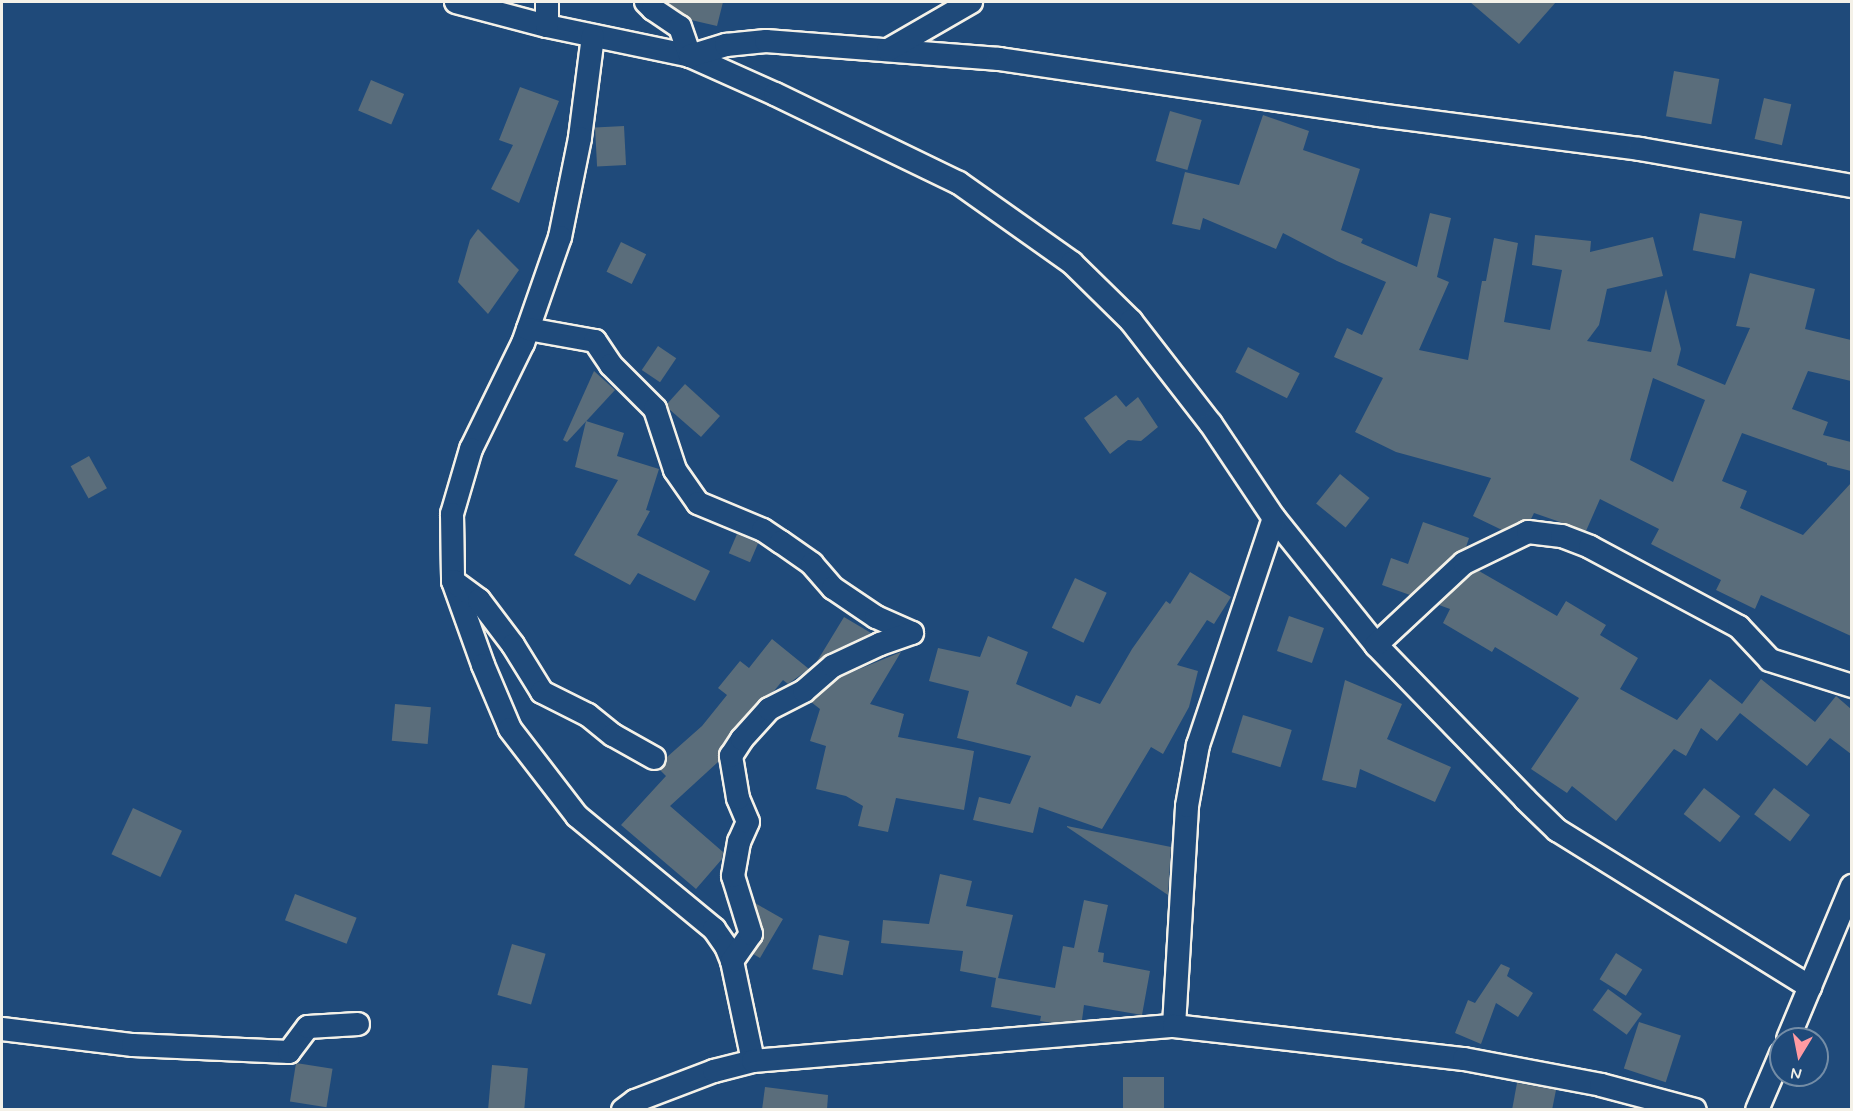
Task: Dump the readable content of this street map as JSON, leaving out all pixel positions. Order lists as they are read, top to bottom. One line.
{"north":"bottom"}
